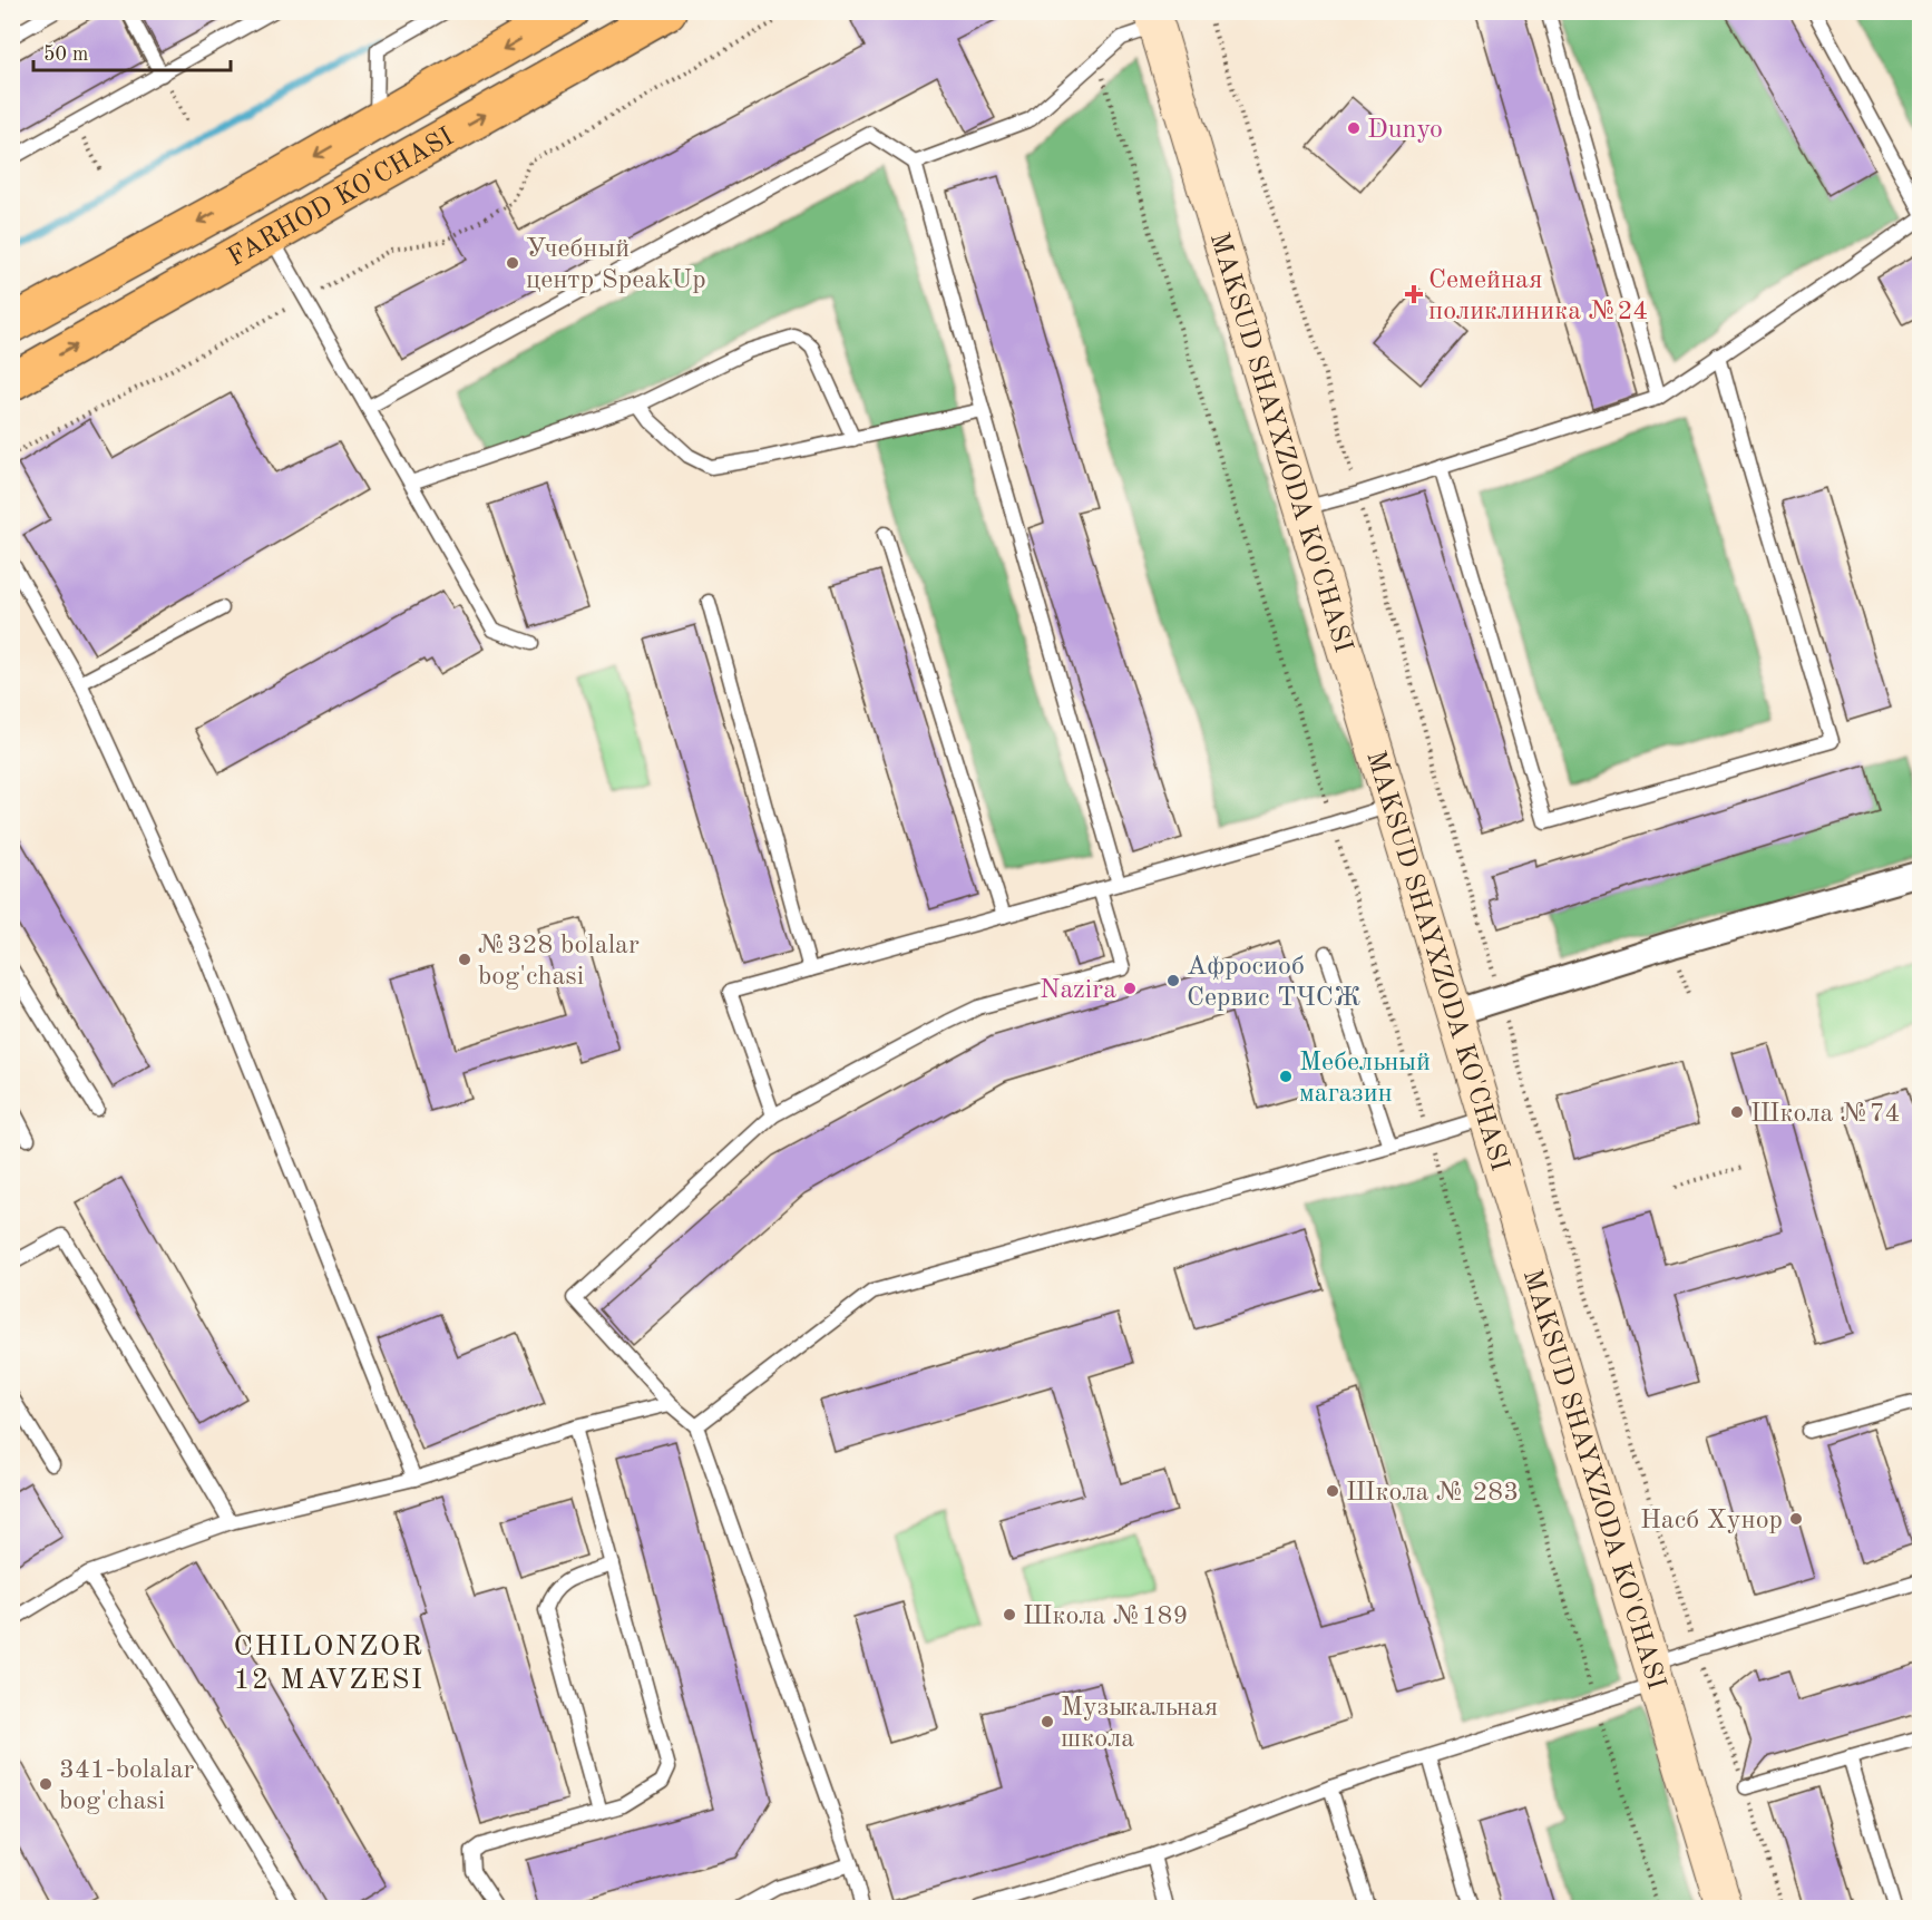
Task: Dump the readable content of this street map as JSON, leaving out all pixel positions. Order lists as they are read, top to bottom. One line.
{"streets":{"main road":["FARHOD KO'CHASI"],"street":["MAKSUD SHAYXZODA KO'CHASI"]},"districts":["CHILONZOR 12 MAVZESI"],"places":{"other":["Dunyo","Учебный центр SpeakUp","№328 bolalar bog'chasi","Афросиоб Сервис ТЧСЖ","Nazira","Мебельный магазин","Школа №74","Школа № 283","Насб Хунор","Школа №189","Музыкальная школа","341-bolalar bog'chasi"],"health":["Семейная поликлиника №24"]},"scale_bar":"50 m"}
